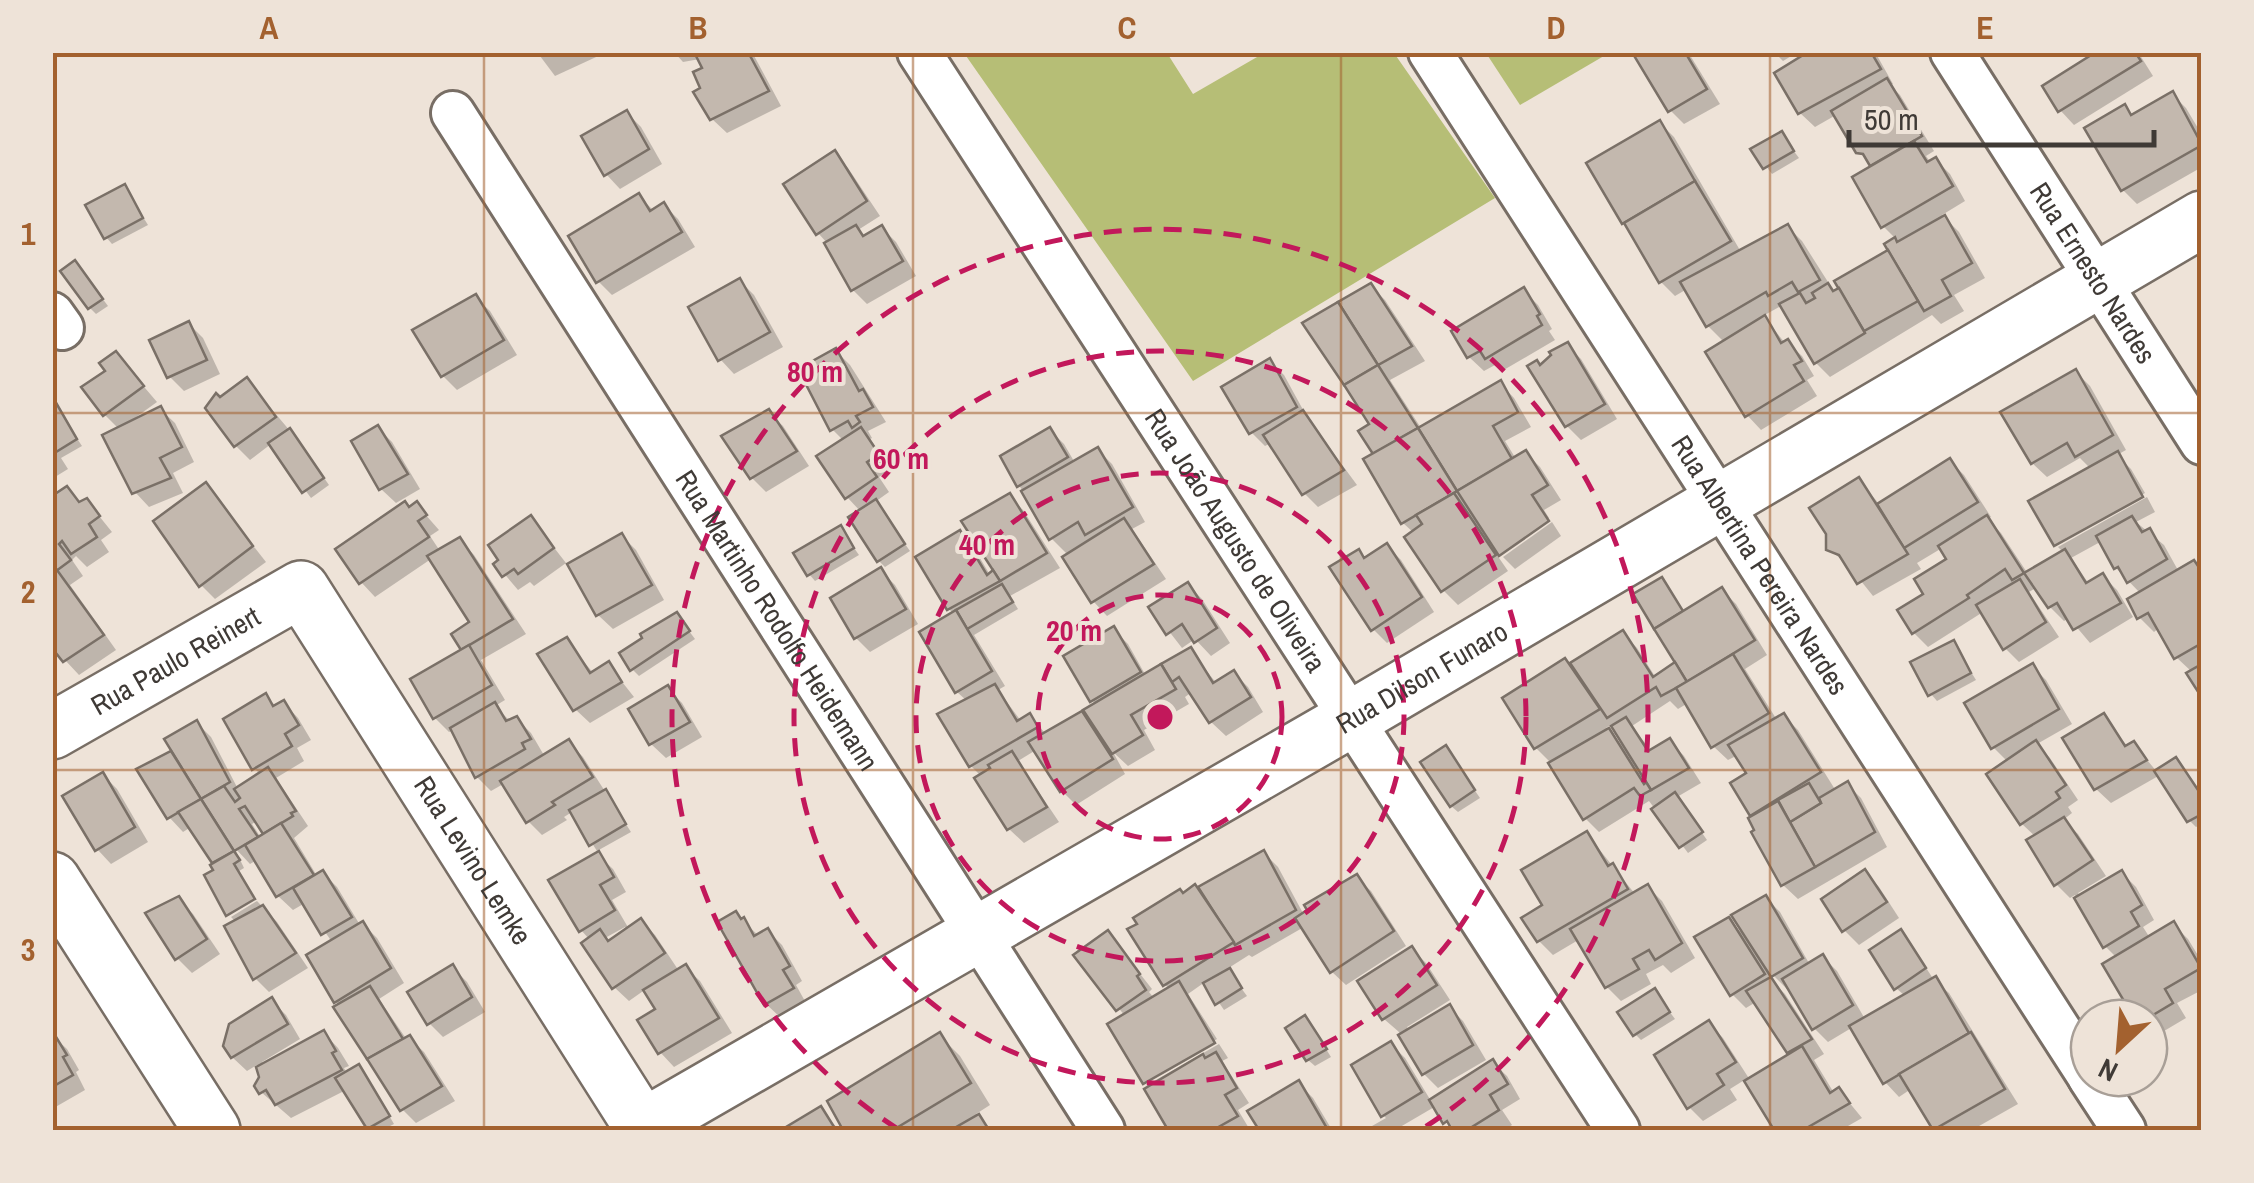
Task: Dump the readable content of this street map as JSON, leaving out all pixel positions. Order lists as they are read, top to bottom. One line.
{"streets":{"street":["Rua Ernesto Nardes","Rua João Augusto de Oliveira","Rua Albertina Pereira Nardes","Rua Martinho Rodolfo Heidemann","Rua Paulo Reinert","Rua Dilson Funaro","Rua Levino Lemke"]},"crossings":[["Rua Ernesto Nardes","Rua Dilson Funaro"],["Rua João Augusto de Oliveira","Rua Dilson Funaro"],["Rua Albertina Pereira Nardes","Rua Dilson Funaro"],["Rua Martinho Rodolfo Heidemann","Rua Dilson Funaro"],["Rua Paulo Reinert","Rua Levino Lemke"],["Rua Dilson Funaro","Rua Levino Lemke"]],"scale_bar":"50 m","north":"bottom left","grid":{"columns":["A","B","C","D","E"],"rows":["1","2","3"]},"rings":["80 m","60 m","40 m","20 m"]}
